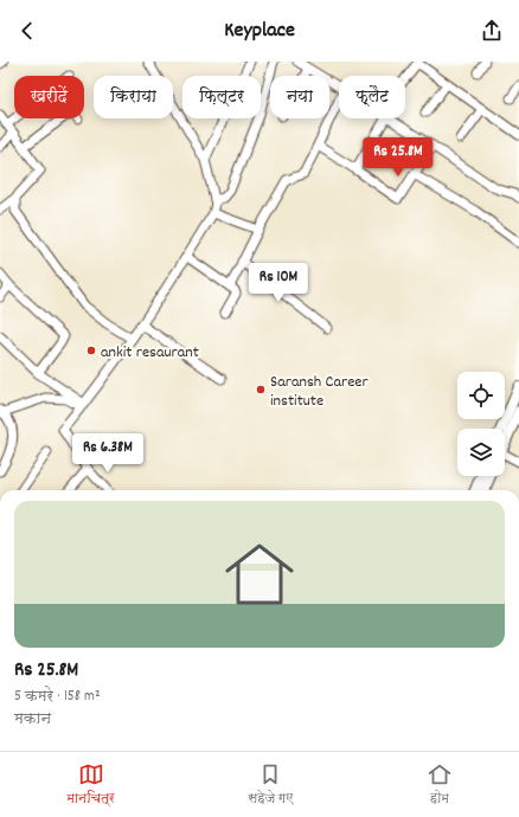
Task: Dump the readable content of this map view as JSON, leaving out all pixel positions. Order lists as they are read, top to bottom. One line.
{"places":["ankit resaurant","Saransh Career institute"],"page":{"header":"Keyplace","chip":["खरीदें","किराया","फ़िल्टर","नया","फ़्लैट"],"price":["Rs 25.8M","Rs 10M","Rs 6.38M"],"list":[{"name":"Rs 25.8M","note":"5 कमरे · 158 m² · मकान"}],"tabs":["मानचित्र","सहेजे गए","होम"]}}
